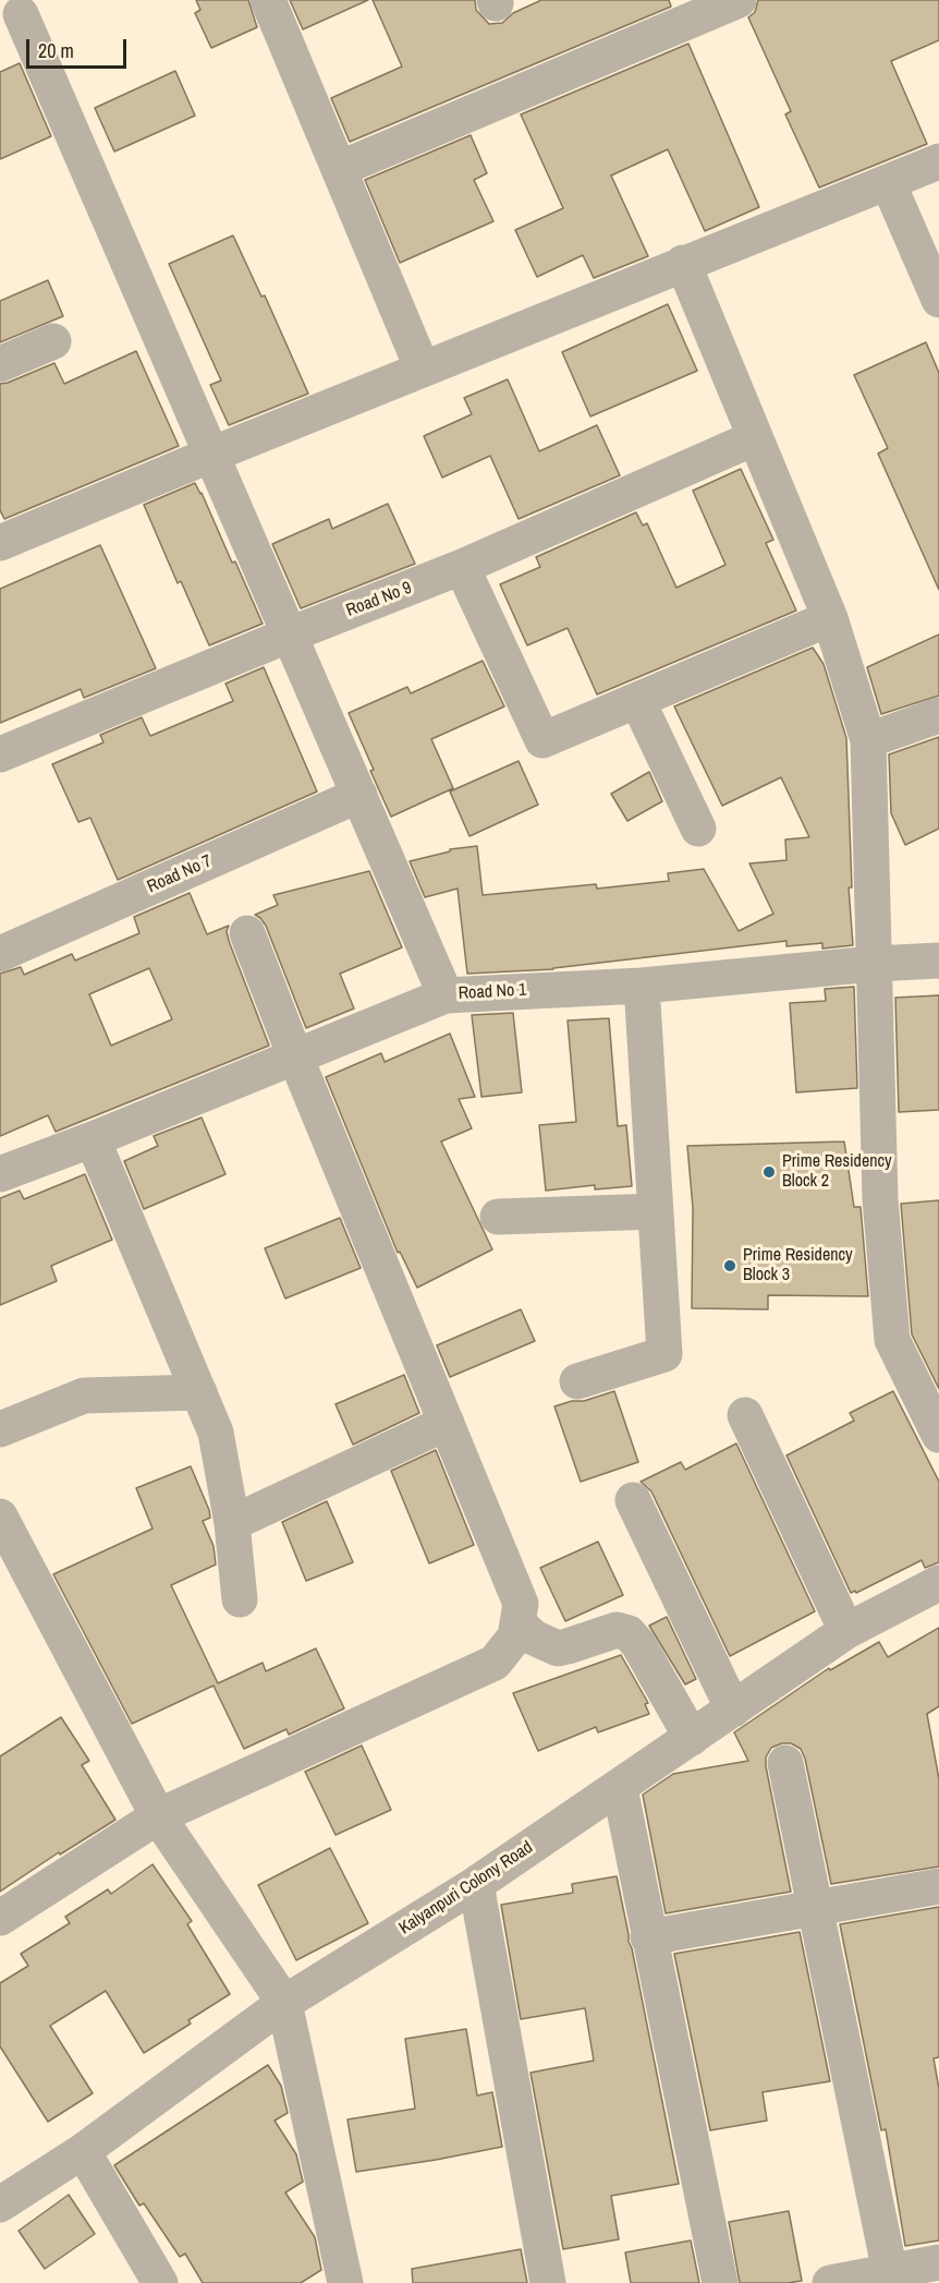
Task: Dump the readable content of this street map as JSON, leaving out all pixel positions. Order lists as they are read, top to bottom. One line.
{"streets":{"street":["Road No 9","Road No 7","Road No 1","Kalyanpuri Colony Road"]},"places":["Prime Residency Block 2","Prime Residency Block 3"],"scale_bar":"20 m"}
